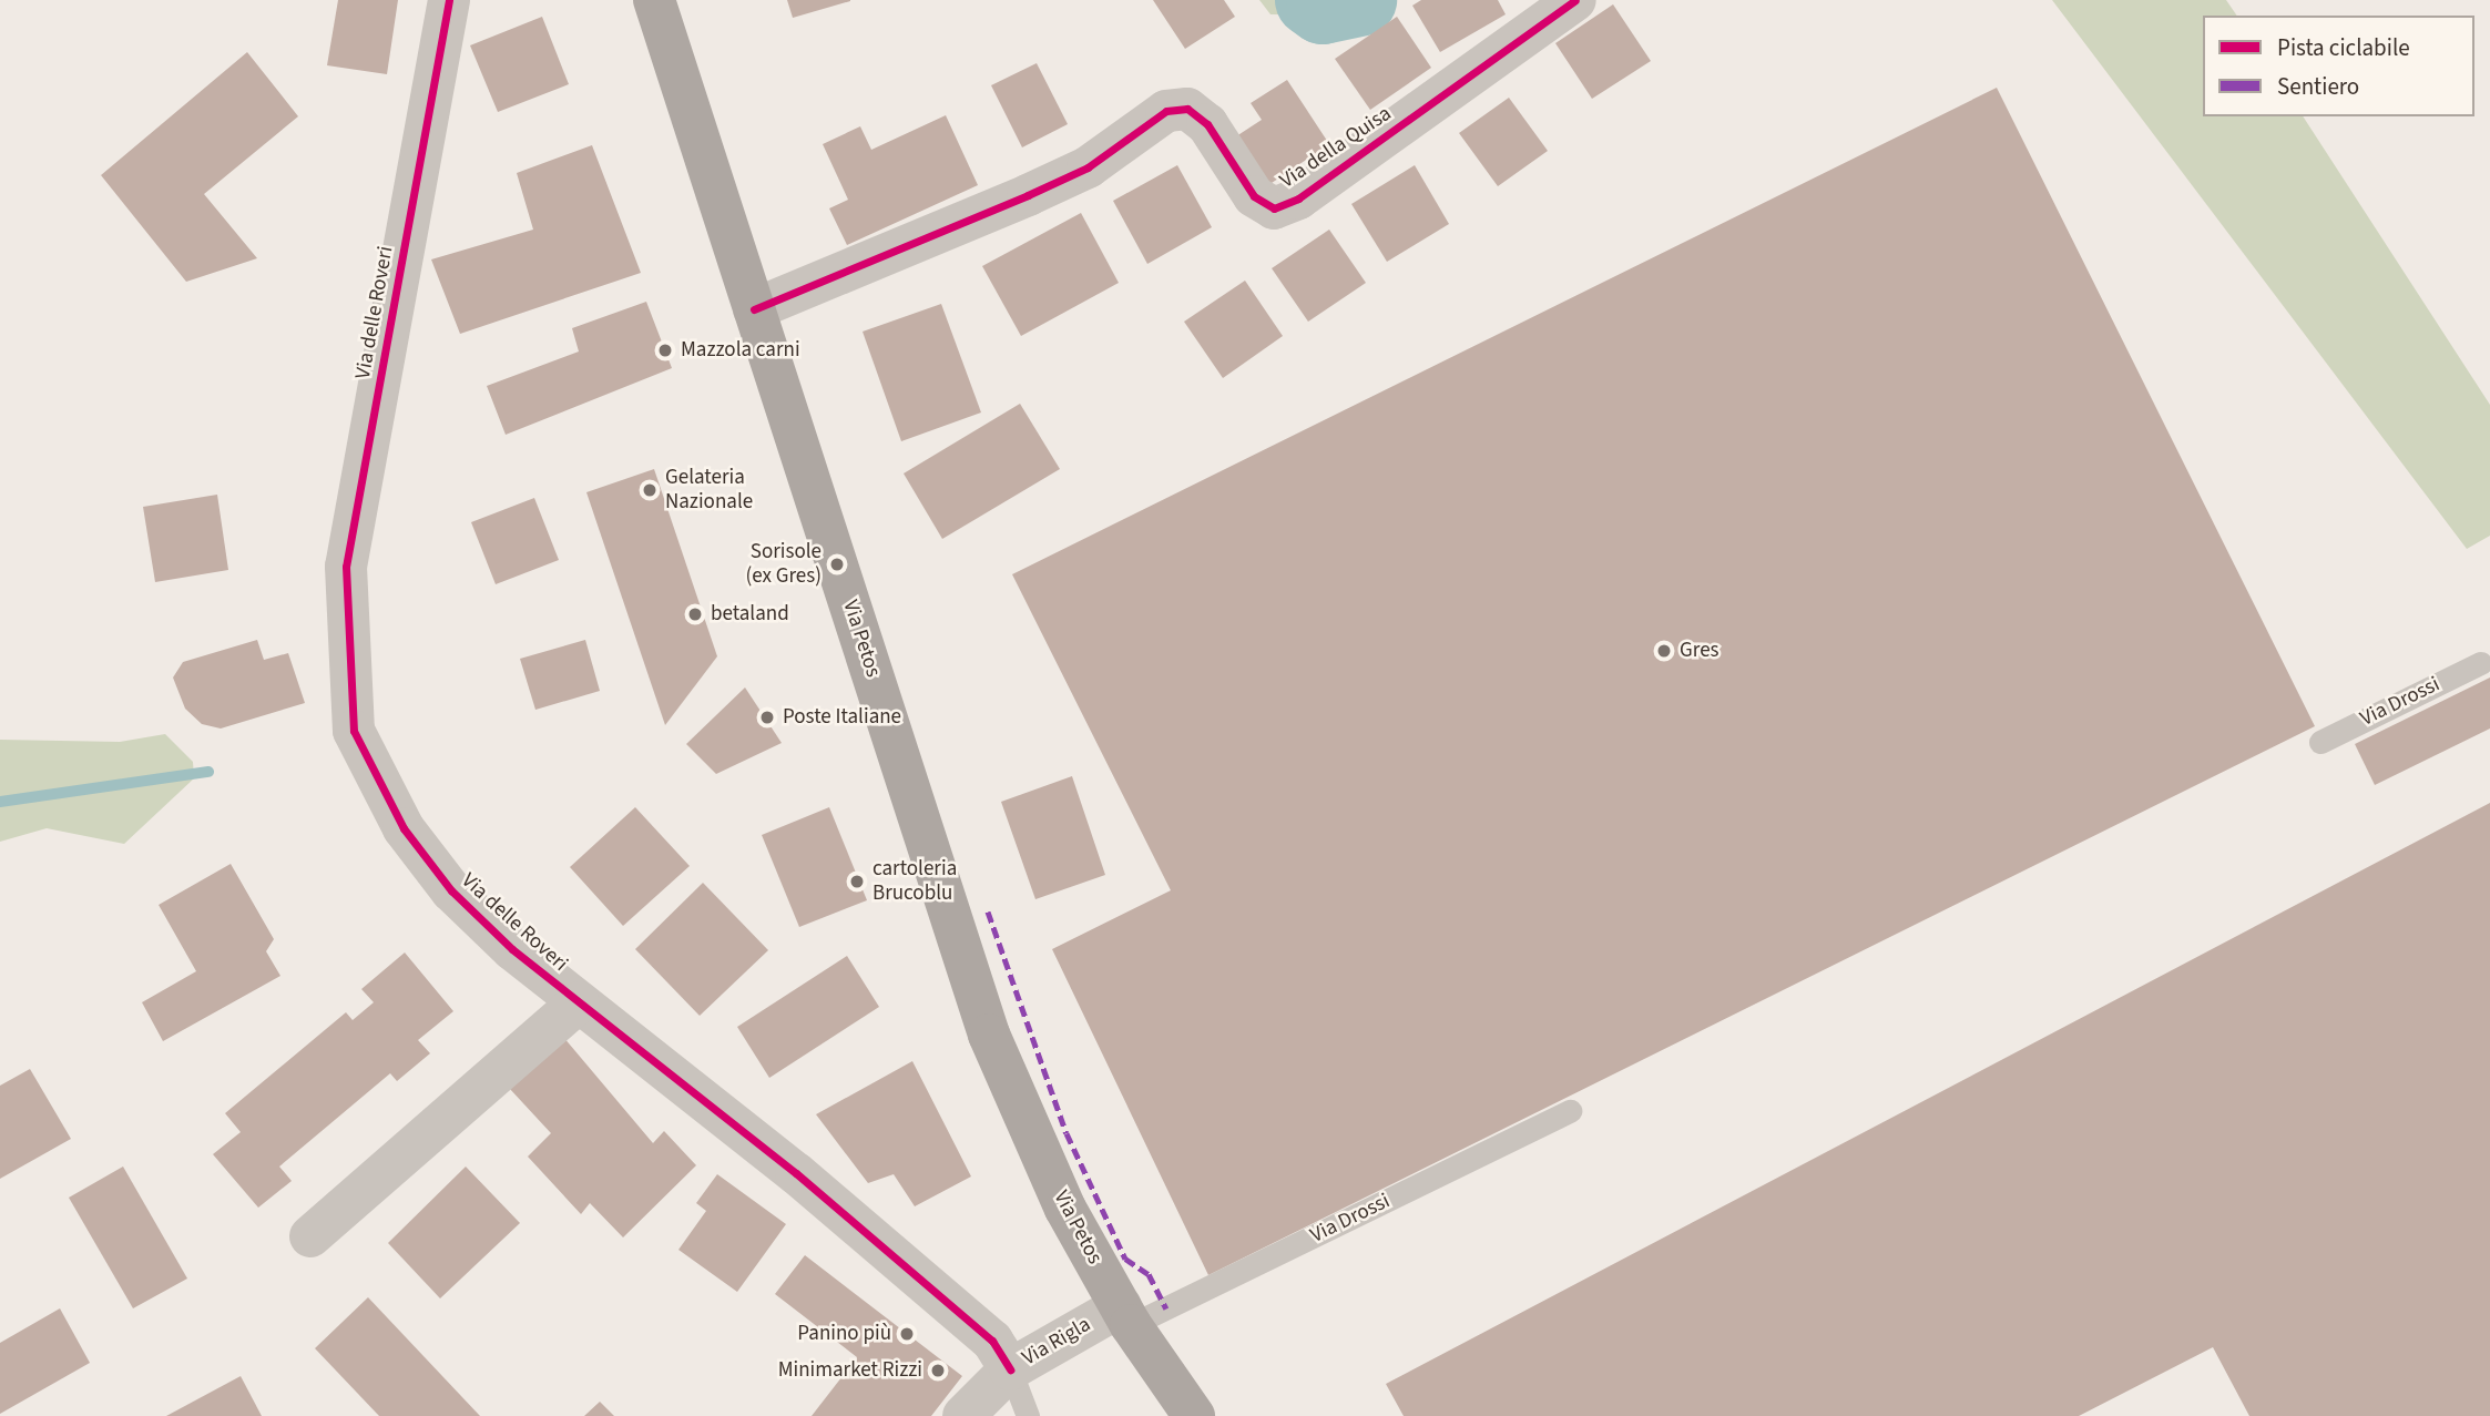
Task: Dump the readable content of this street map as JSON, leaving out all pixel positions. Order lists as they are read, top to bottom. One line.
{"streets":{"main road":["Via Petos"],"street":["Via della Quisa","Via delle Roveri","Via Rigla"],"lane":["Via Drossi"]},"crossings":[["Via della Quisa","Via Petos"],["Via delle Roveri","Via Rigla"],["Via Petos","Via Drossi"],["Via Petos","Via Rigla"],["Via Drossi","Via Rigla"]],"places":["Mazzola carni","Gelateria Nazionale","Sorisole (ex Gres)","betaland","Gres","Poste Italiane","cartoleria Brucoblu","Panino più","Minimarket Rizzi"],"legend":["Pista ciclabile","Sentiero"]}
